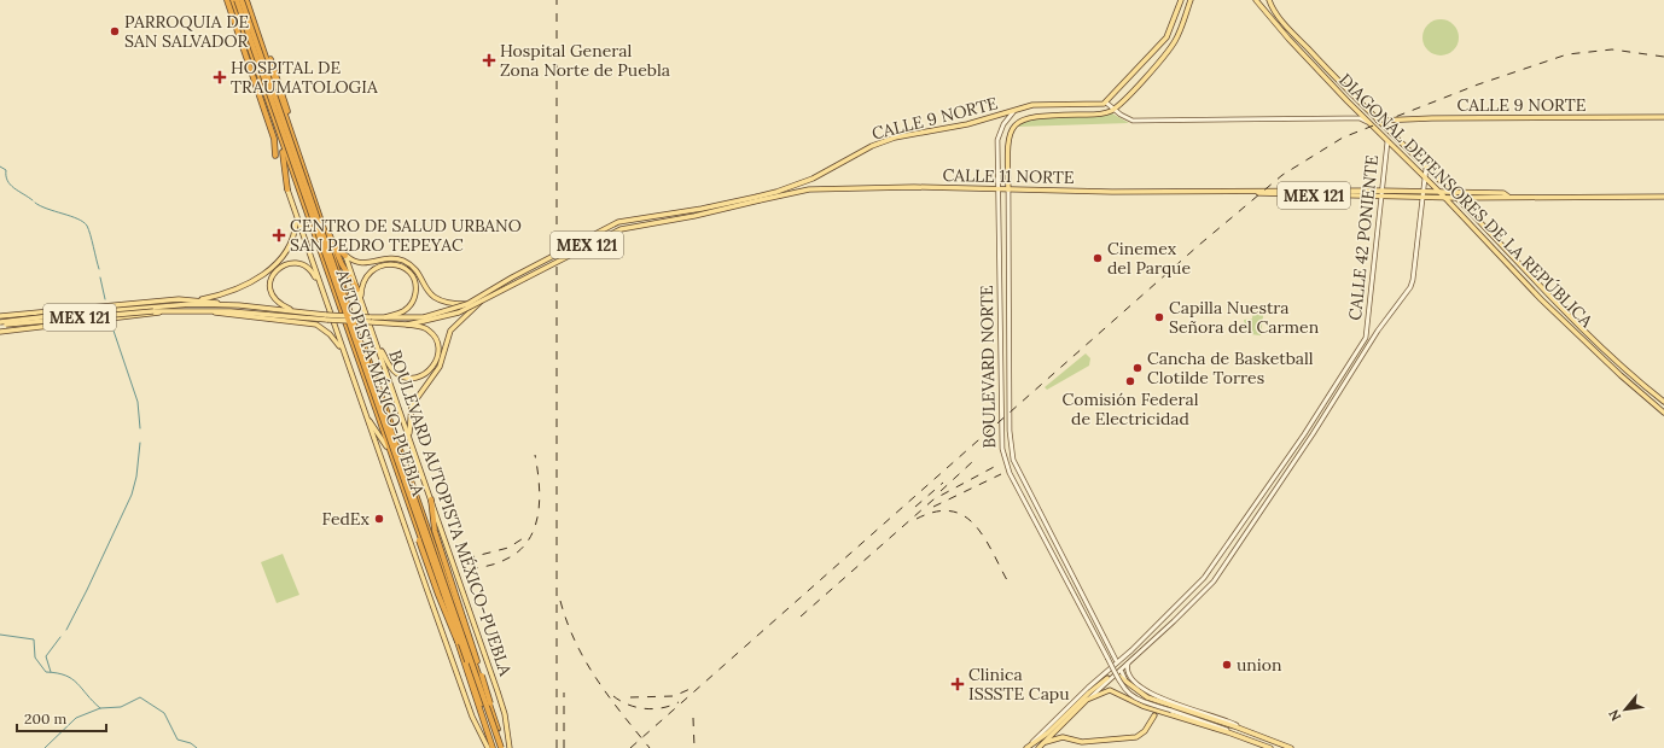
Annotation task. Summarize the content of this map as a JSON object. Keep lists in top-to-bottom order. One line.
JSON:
{"streets":{"highway":["AUTOPISTA MÉXICO-PUEBLA"],"main road":["CALLE 9 NORTE","CALLE 11 NORTE","MEX 121","DIAGONAL DEFENSORES DE LA REPÚBLICA","CALLE 42 PONIENTE","BOULEVARD NORTE","BOULEVARD AUTOPISTA MÉXICO-PUEBLA"]},"crossings":[["CALLE 9 NORTE","CALLE 11 NORTE"],["CALLE 9 NORTE","MEX 121"],["CALLE 9 NORTE","DIAGONAL DEFENSORES DE LA REPÚBLICA"],["CALLE 9 NORTE","BOULEVARD NORTE"],["CALLE 11 NORTE","MEX 121"],["CALLE 11 NORTE","DIAGONAL DEFENSORES DE LA REPÚBLICA"],["CALLE 11 NORTE","CALLE 42 PONIENTE"],["CALLE 11 NORTE","BOULEVARD NORTE"],["DIAGONAL DEFENSORES DE LA REPÚBLICA","CALLE 42 PONIENTE"]],"places":{"other":["PARROQUIA DE SAN SALVADOR","Cinemex del Parque","Capilla Nuestra Señora del Carmen","Cancha de Basketball Clotilde Torres","Comisión Federal de Electricidad","FedEx","union"],"health":["Hospital General Zona Norte de Puebla","HOSPITAL DE TRAUMATOLOGIA","CENTRO DE SALUD URBANO SAN PEDRO TEPEYAC","Clinica ISSSTE Capu"]},"scale_bar":"200 m","north":"bottom left"}
